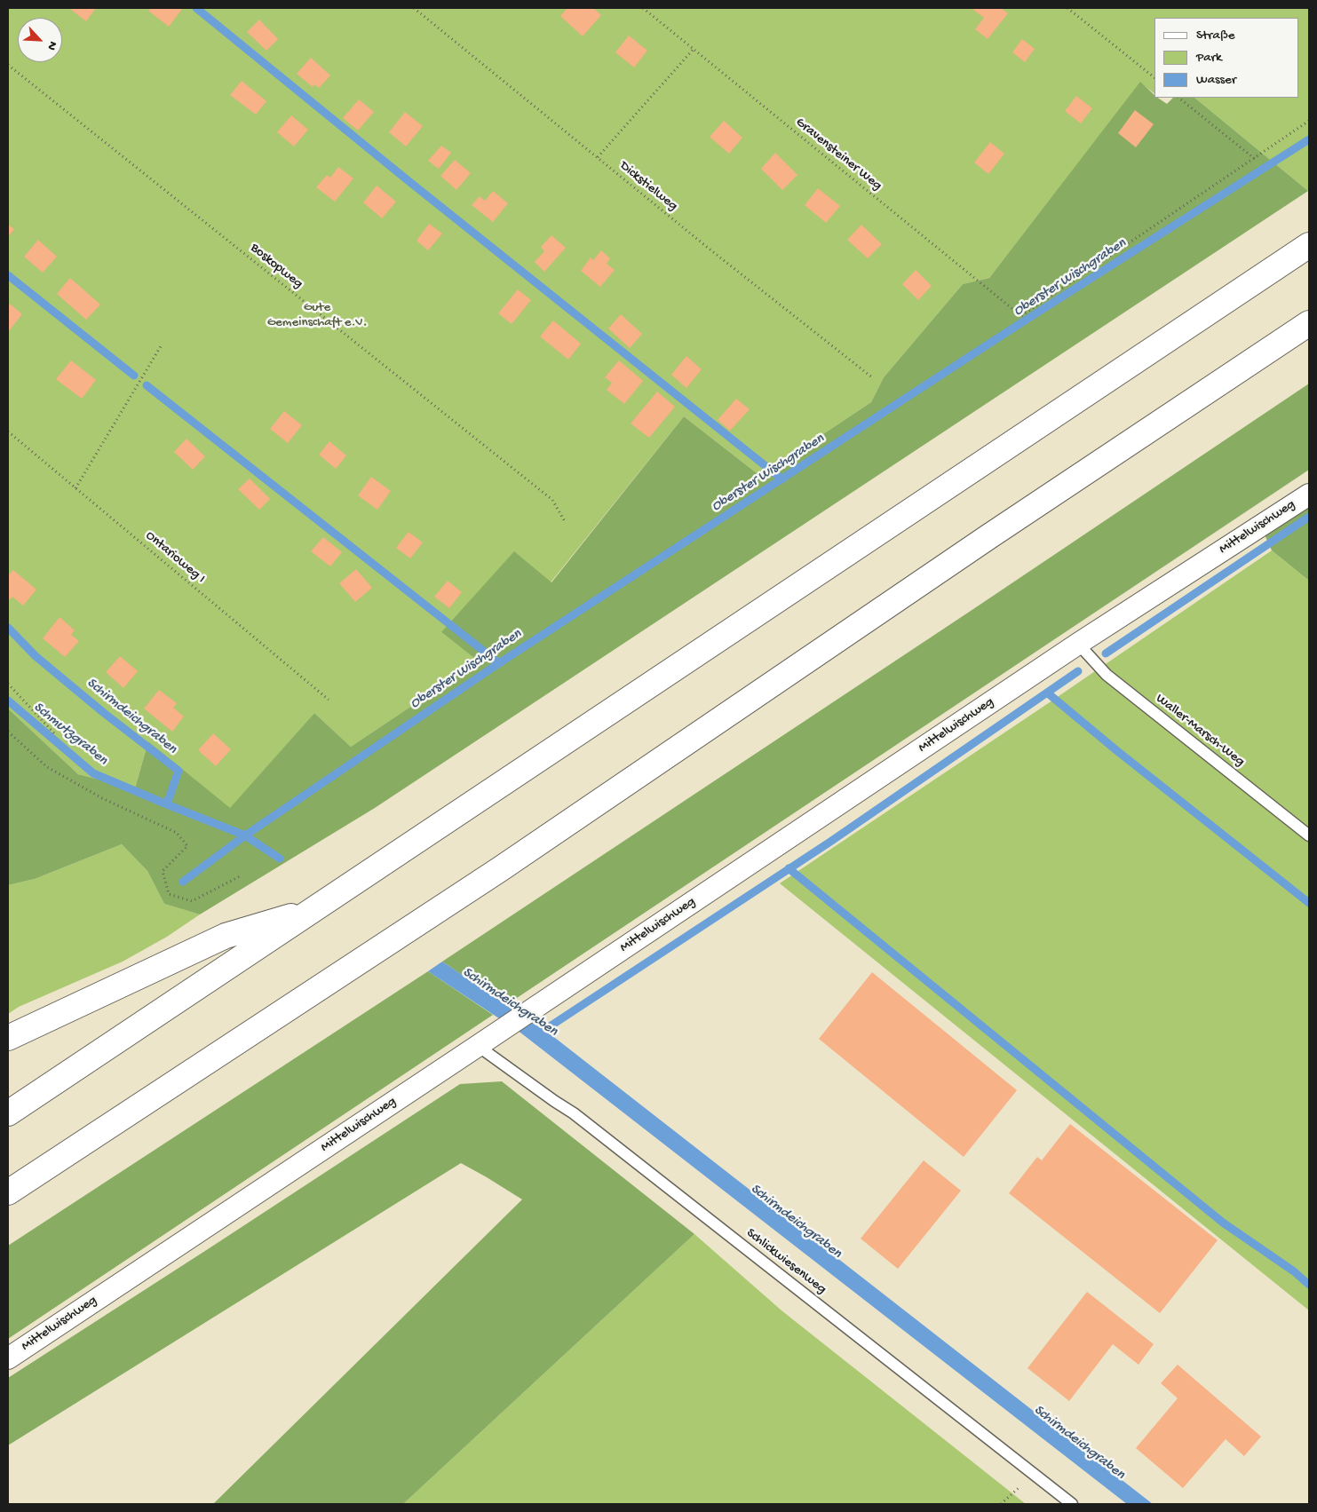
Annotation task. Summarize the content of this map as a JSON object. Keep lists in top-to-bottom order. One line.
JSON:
{"streets":{"street":["Mittelwischweg"],"lane":["Waller-Marsch-Weg","Schlickwiesenweg"],"path":["Gravensteiner Weg","Dickstielweg","Boskopweg","Ontarioweg I"]},"crossings":[["Mittelwischweg","Waller-Marsch-Weg"],["Mittelwischweg","Schlickwiesenweg"]],"water":["Oberster Wischgraben","Schirmdeichgraben","Schmutzgraben"],"parks":["Gute Gemeinschaft e.V."],"legend":["Straße","Park","Wasser"],"north":"bottom right"}
